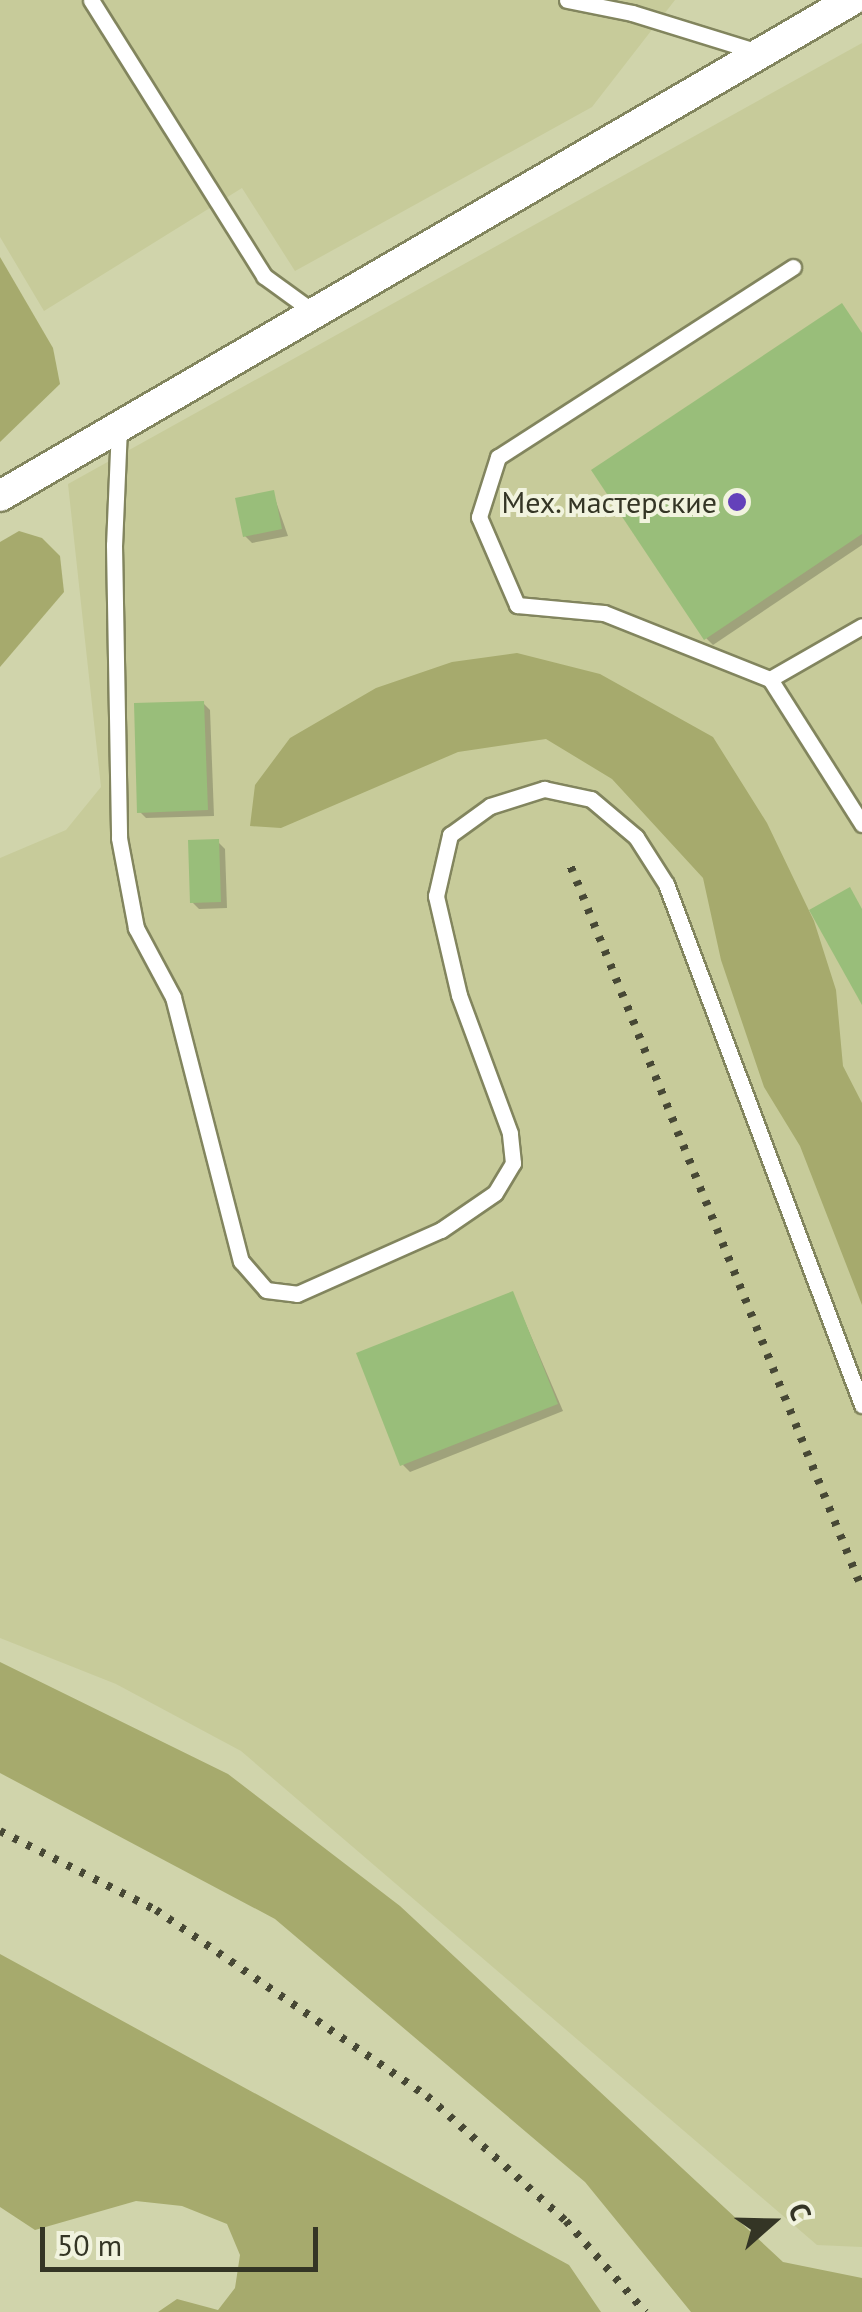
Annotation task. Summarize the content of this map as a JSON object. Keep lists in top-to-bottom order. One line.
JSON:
{"places":["Мех. мастерские"],"scale_bar":"50 m","north":"right"}
